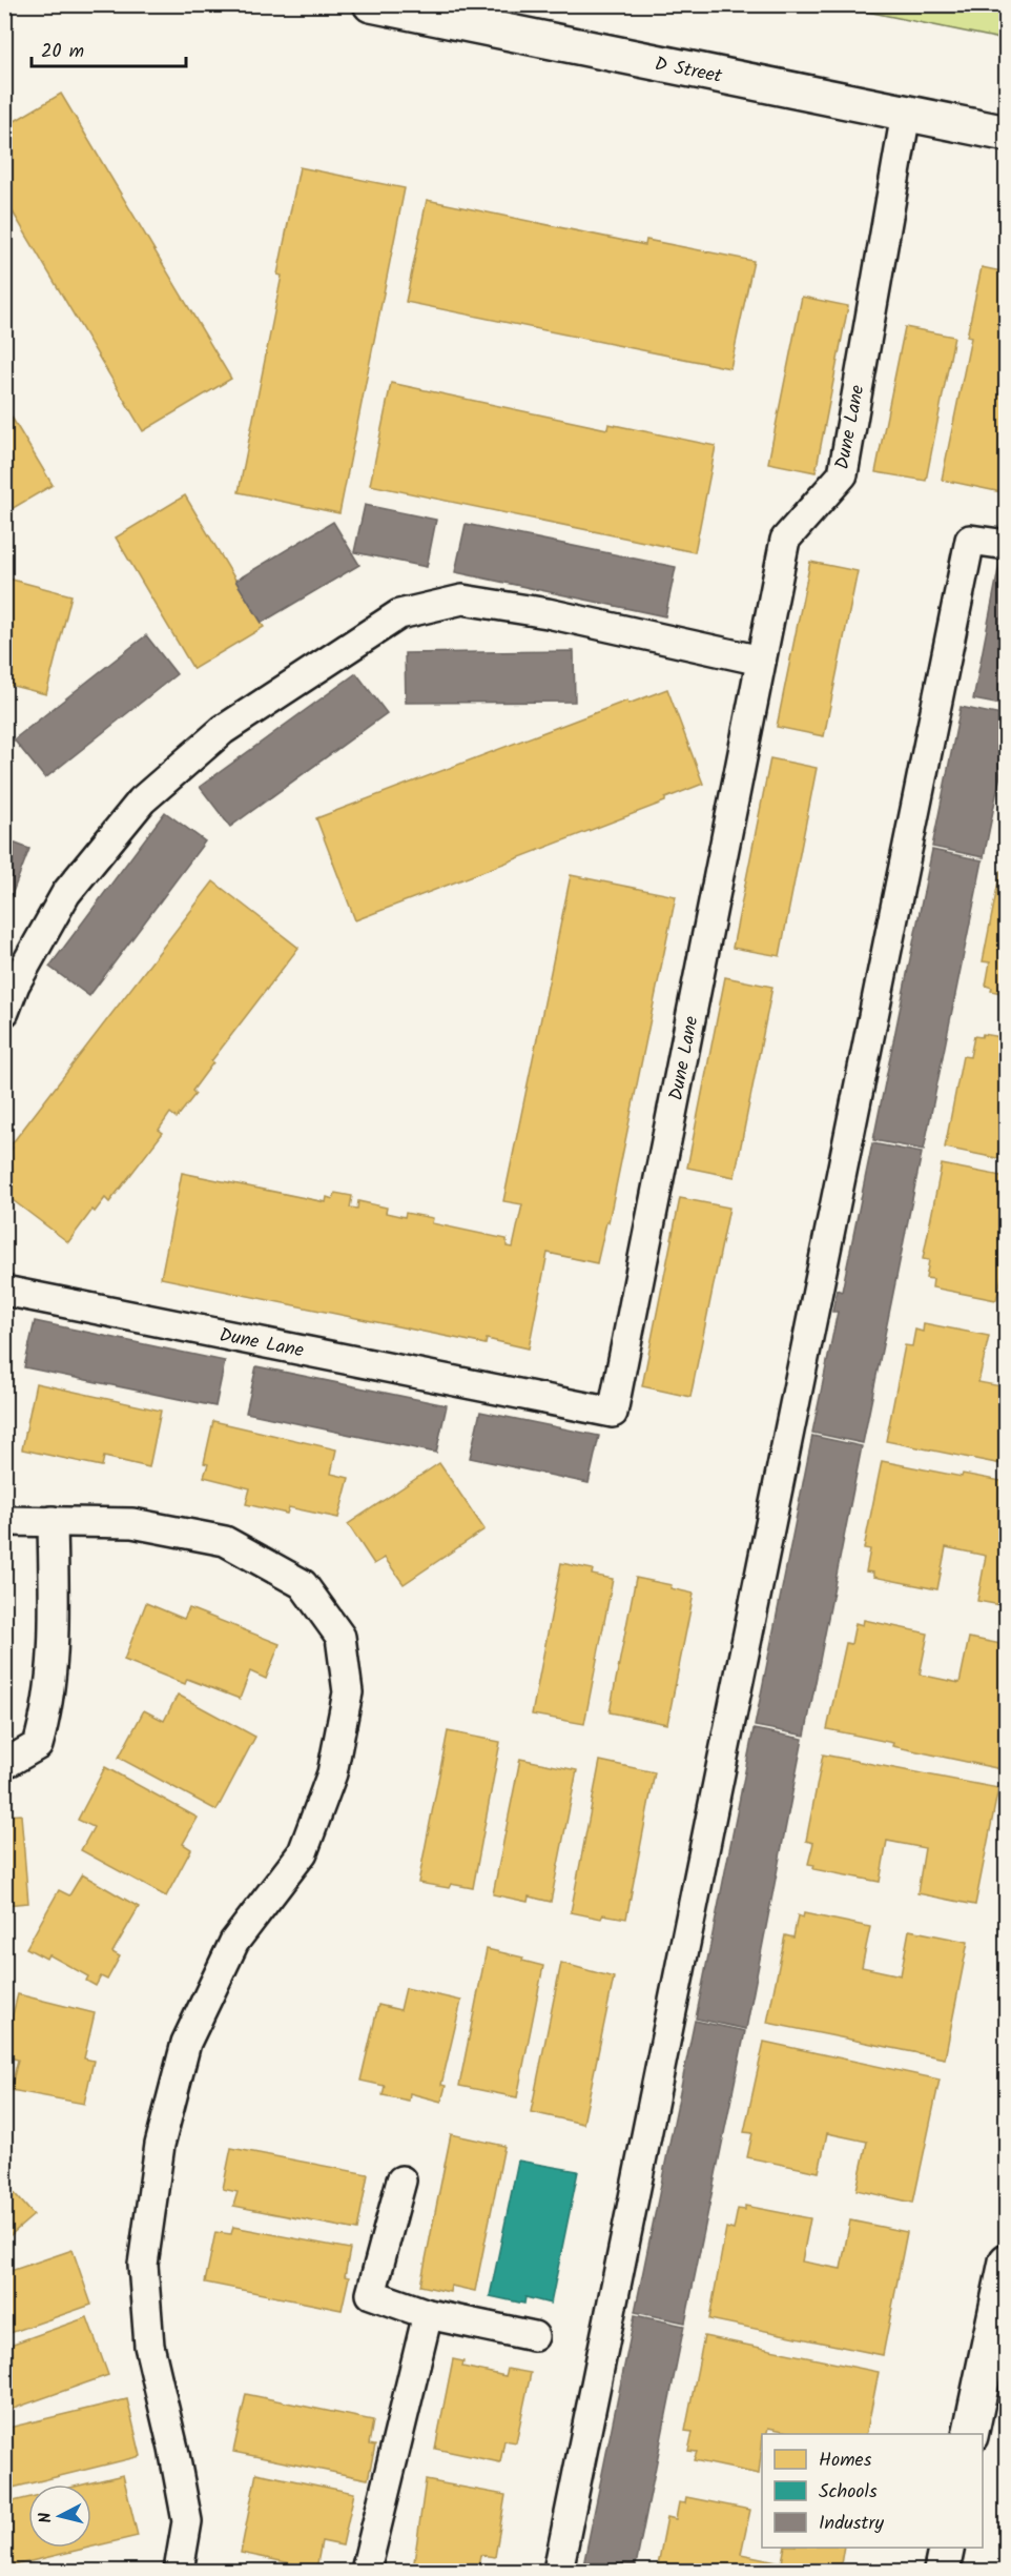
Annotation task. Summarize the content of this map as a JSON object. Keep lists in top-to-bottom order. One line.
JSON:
{"streets":{"street":["D Street"],"lane":["Dune Lane"]},"crossings":[["D Street","Dune Lane"]],"legend":["Homes","Schools","Industry"],"scale_bar":"20 m","north":"left"}
